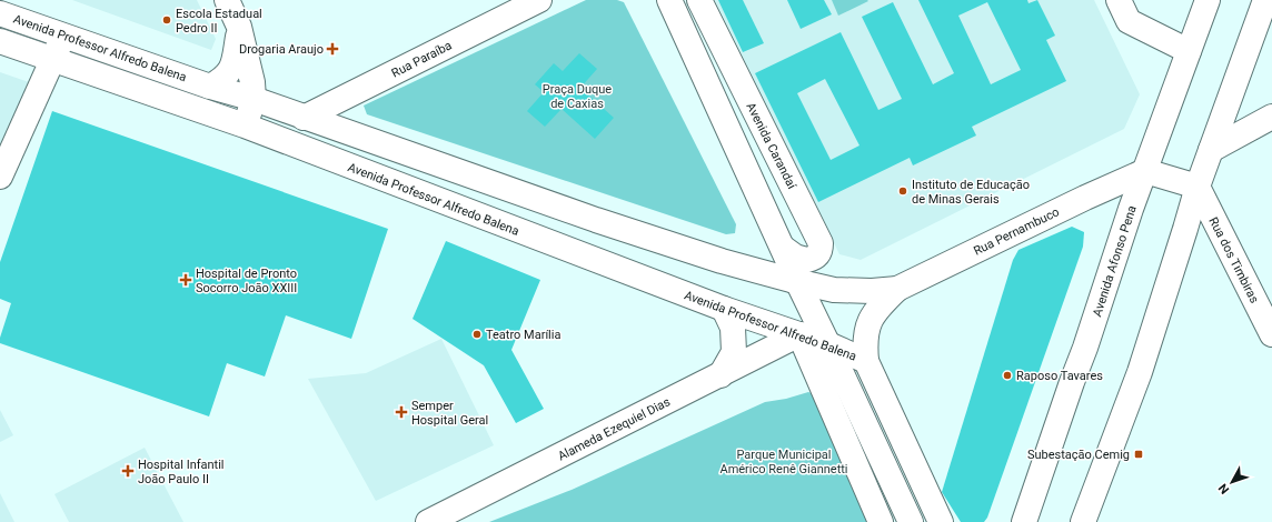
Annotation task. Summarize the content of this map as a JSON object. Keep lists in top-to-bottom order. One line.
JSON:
{"streets":{"street":["Avenida Professor Alfredo Balena","Rua Paraíba","Avenida Carandaí","Rua Pernambuco","Rua dos Timbiras","Avenida Afonso Pena","Alameda Ezequiel Dias"]},"crossings":[["Avenida Professor Alfredo Balena","Rua Paraíba"],["Avenida Professor Alfredo Balena","Rua Pernambuco"],["Avenida Professor Alfredo Balena","Alameda Ezequiel Dias"],["Rua Pernambuco","Avenida Afonso Pena"]],"parks":["Praça Duque de Caxias","Parque Municipal Américo Renê Giannetti"],"places":{"other":["Escola Estadual Pedro II","Instituto de Educação de Minas Gerais","Teatro Marília","Raposo Tavares"],"health":["Drogaria Araujo","Hospital de Pronto Socorro João XXIII","Semper Hospital Geral","Hospital Infantil João Paulo II"],"transit":["Subestação Cemig"]},"north":"bottom left"}
